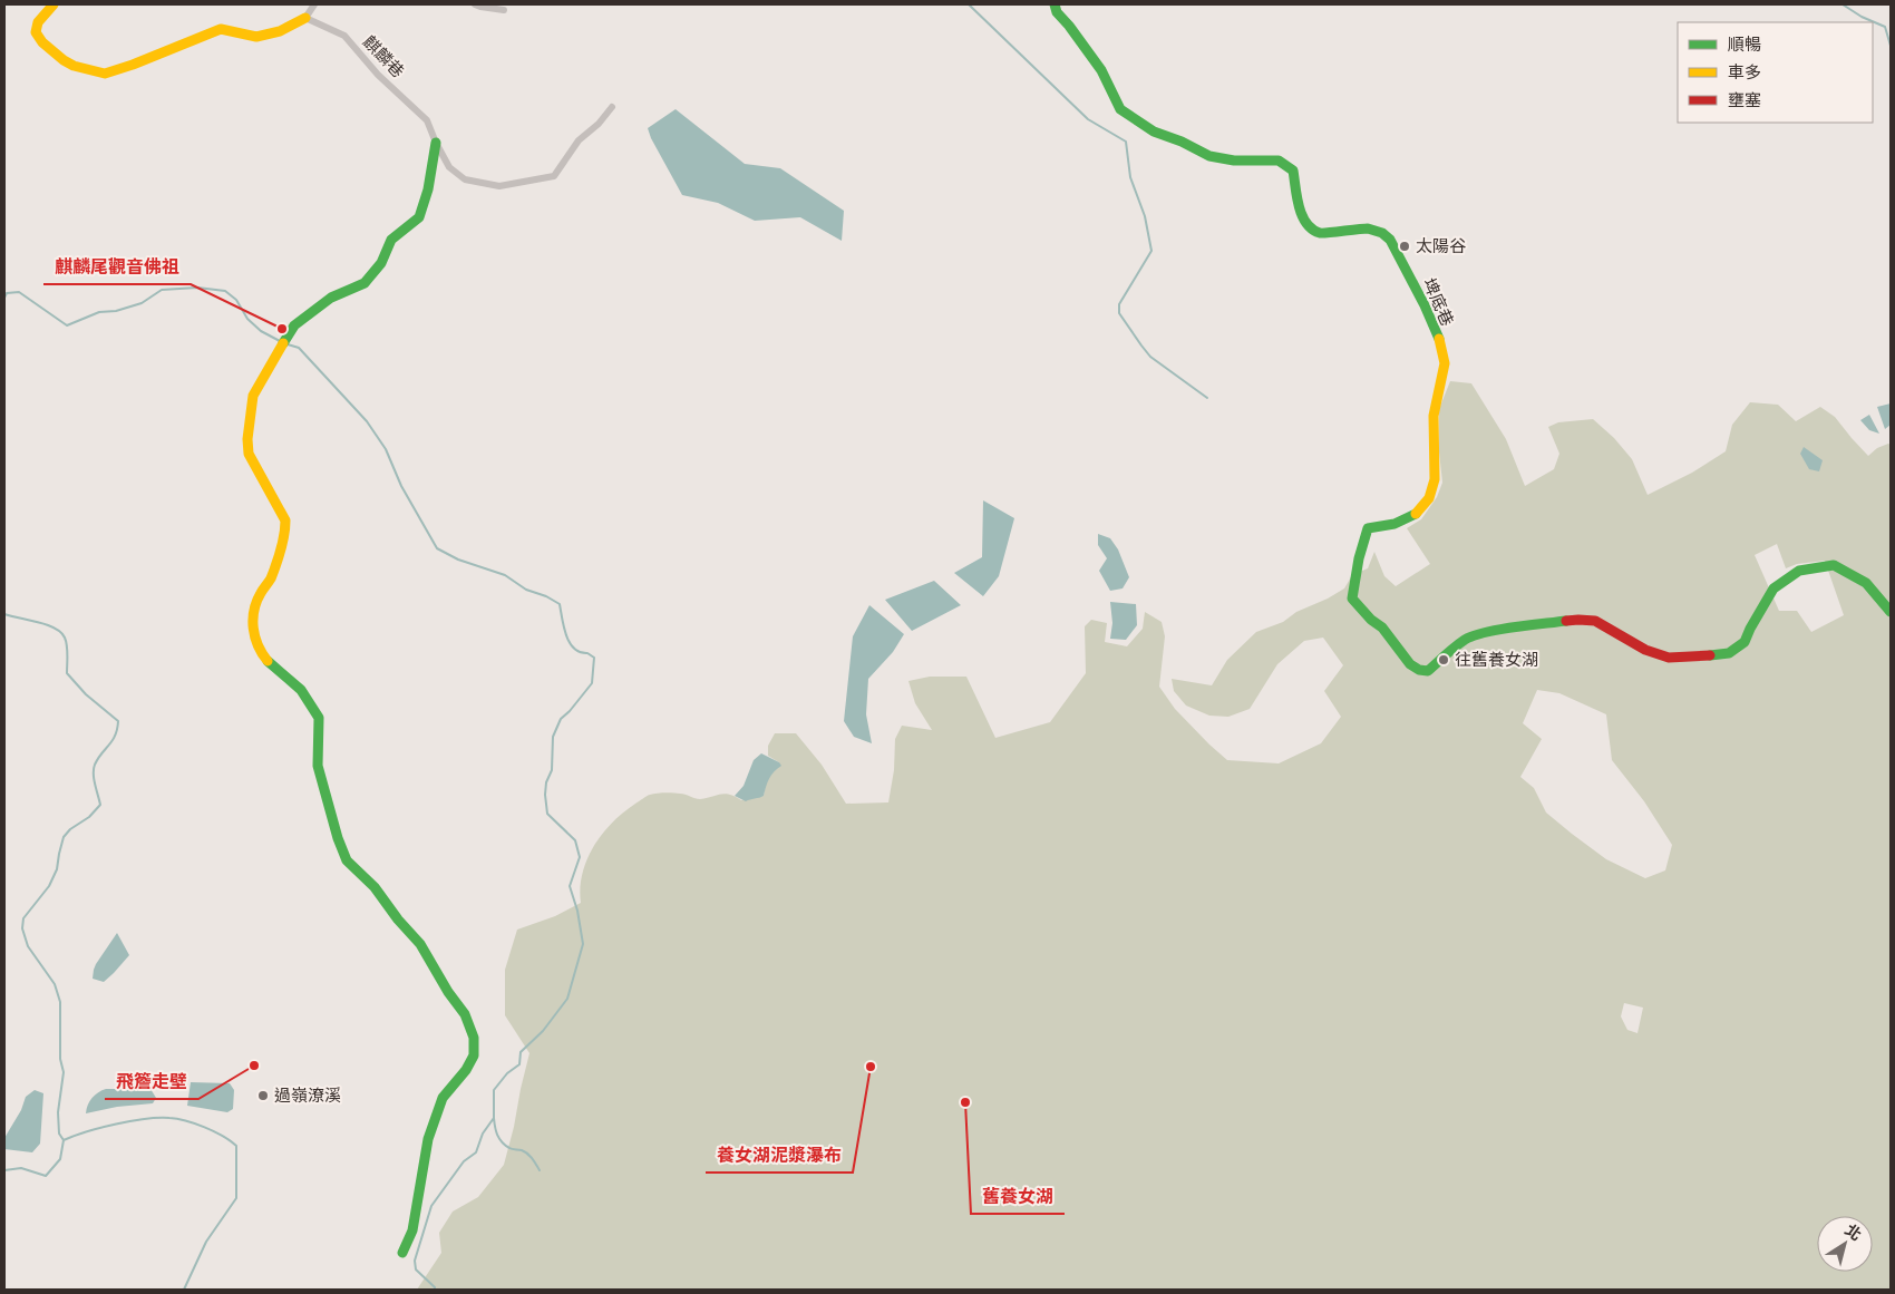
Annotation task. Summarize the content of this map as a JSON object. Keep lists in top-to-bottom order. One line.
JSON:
{"streets":{"street":["麒麟巷","埤底巷"]},"places":["太陽谷","麒麟尾觀音佛祖","往舊養女湖","飛簷走壁","養女湖泥漿瀑布","過嶺潦溪","舊養女湖"],"legend":["順暢","車多","壅塞"],"north":"top right"}
